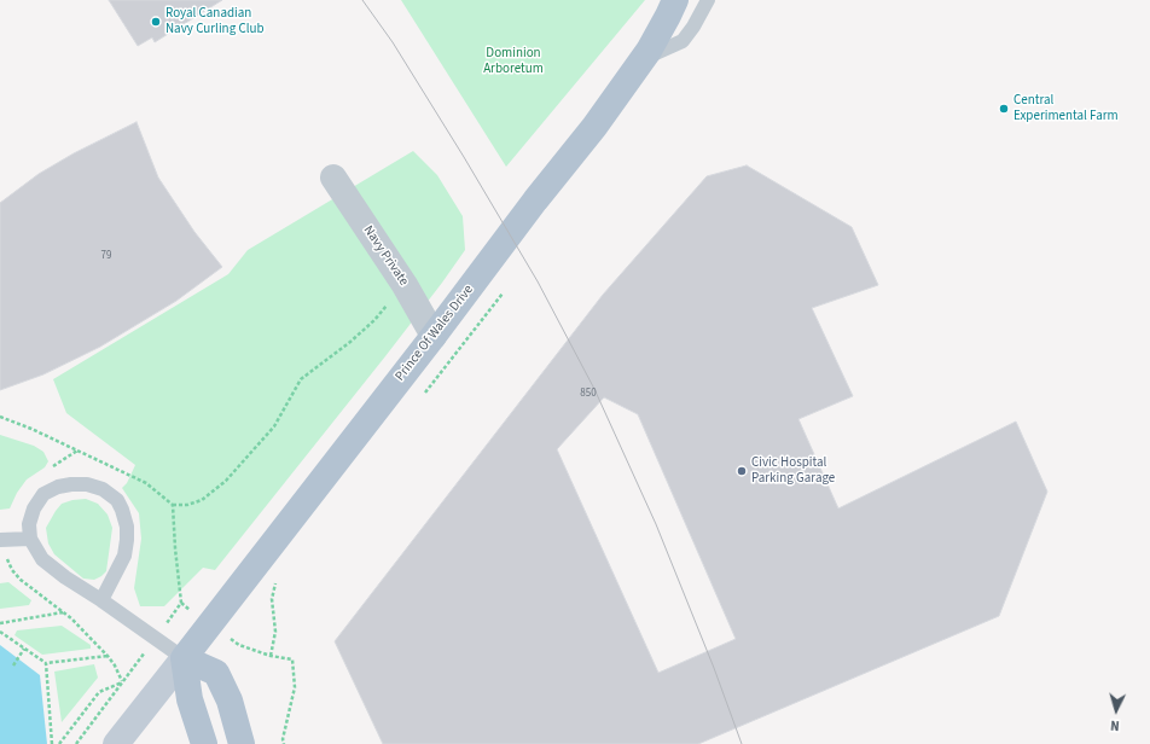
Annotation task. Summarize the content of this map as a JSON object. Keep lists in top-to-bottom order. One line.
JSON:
{"streets":{"main road":["Prince Of Wales Drive"],"street":["Navy Private"]},"crossings":[["Navy Private","Prince Of Wales Drive"]],"parks":["Dominion Arboretum"],"places":["Royal Canadian Navy Curling Club","Central Experimental Farm","Civic Hospital Parking Garage"],"house_numbers":["79","850"],"north":"bottom"}
